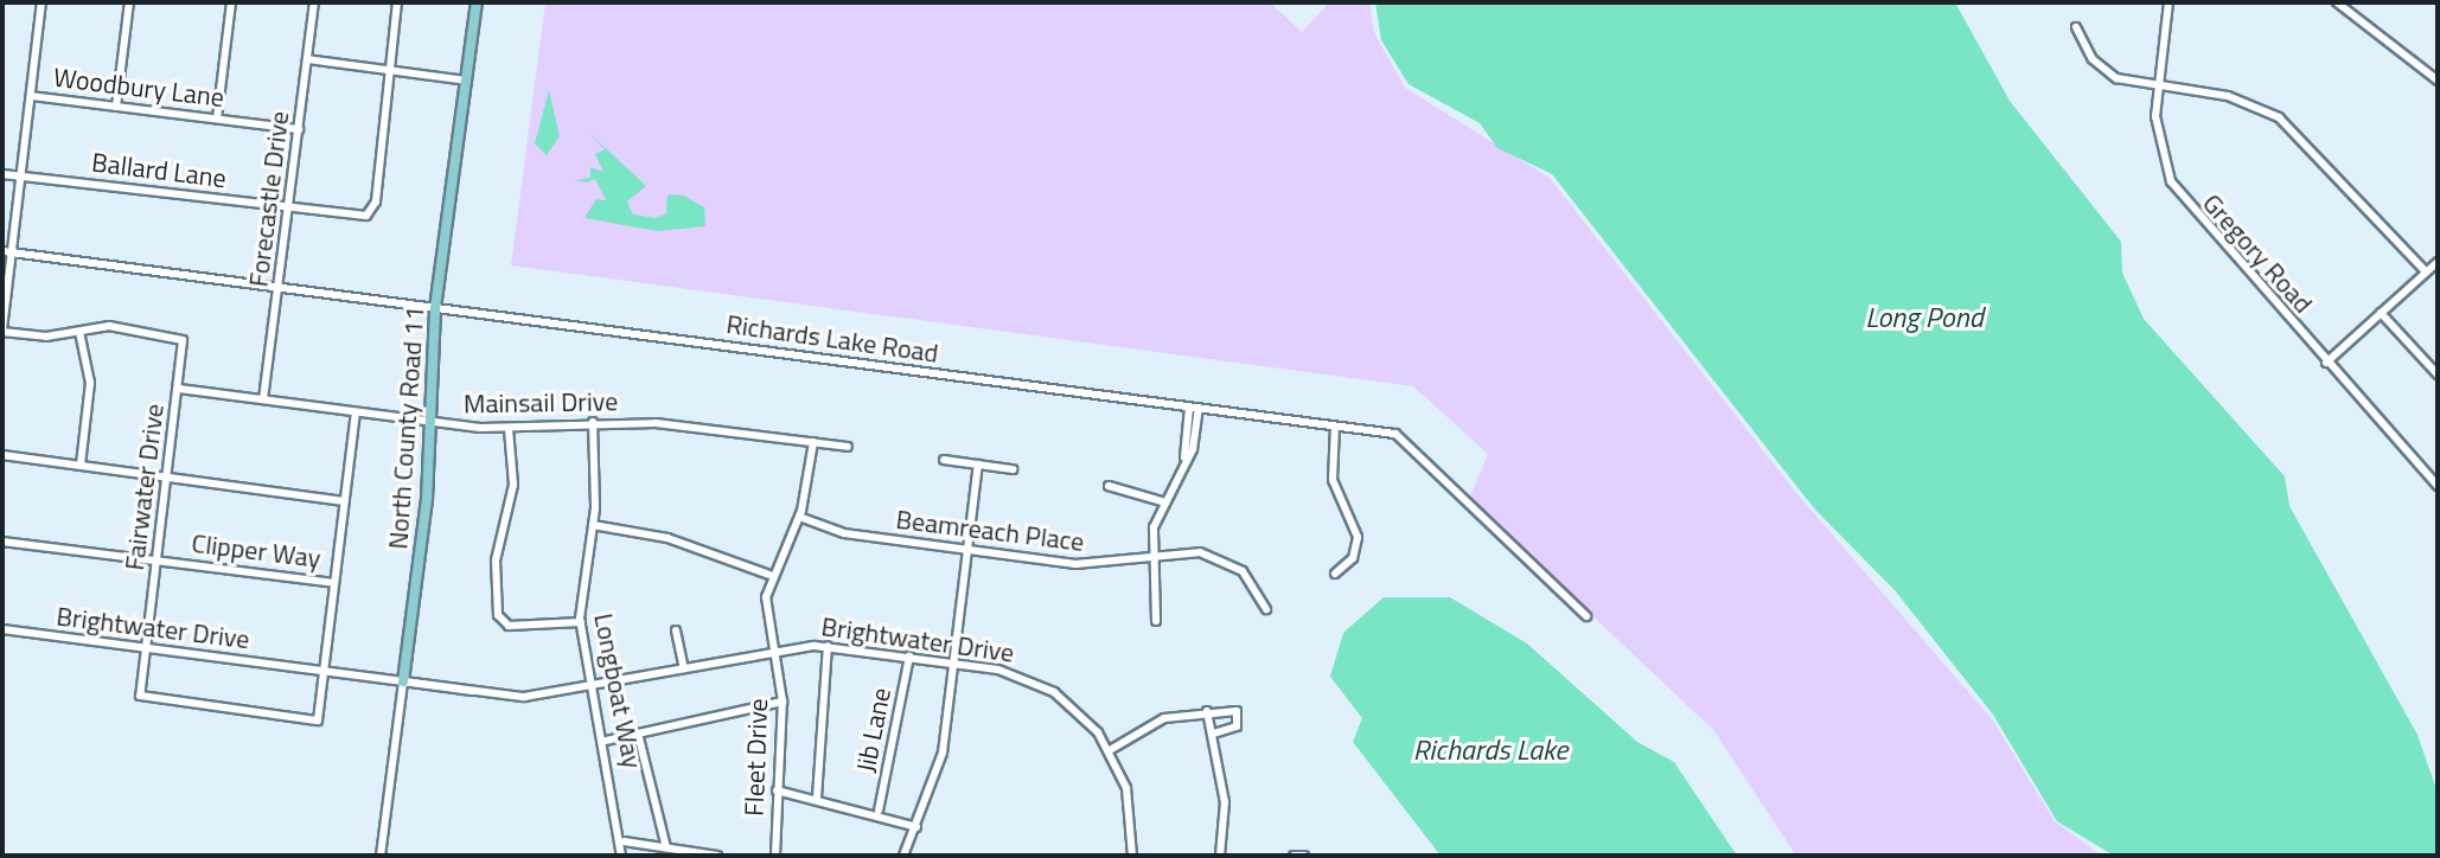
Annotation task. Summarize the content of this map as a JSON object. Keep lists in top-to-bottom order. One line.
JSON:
{"streets":{"main road":["North County Road 11"],"street":["Woodbury Lane","Ballard Lane","Forecastle Drive","Gregory Road","Richards Lake Road","Mainsail Drive","Fairwater Drive","Beamreach Place","Clipper Way","Brightwater Drive","Longboat Way","Jib Lane","Fleet Drive"]},"crossings":[["Woodbury Lane","Forecastle Drive"],["Ballard Lane","Forecastle Drive"],["Forecastle Drive","Richards Lake Road"],["Forecastle Drive","Mainsail Drive"],["Richards Lake Road","North County Road 11"],["Mainsail Drive","North County Road 11"],["Mainsail Drive","Fairwater Drive"],["Mainsail Drive","Longboat Way"],["Mainsail Drive","Fleet Drive"],["North County Road 11","Brightwater Drive"],["Fairwater Drive","Clipper Way"],["Fairwater Drive","Brightwater Drive"],["Beamreach Place","Fleet Drive"],["Brightwater Drive","Longboat Way"],["Brightwater Drive","Jib Lane"],["Brightwater Drive","Fleet Drive"]],"water":["Long Pond","Richards Lake"]}
